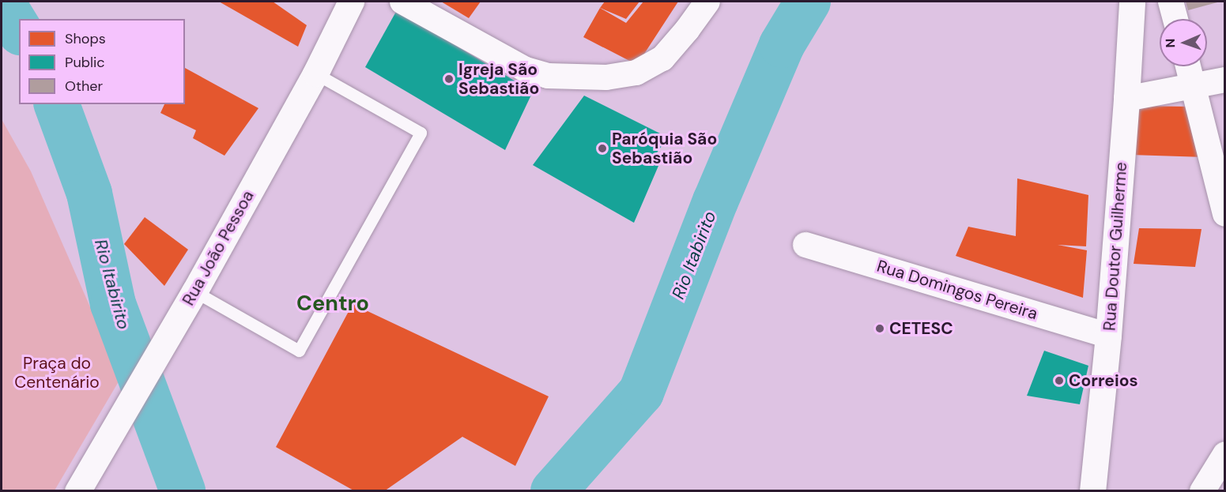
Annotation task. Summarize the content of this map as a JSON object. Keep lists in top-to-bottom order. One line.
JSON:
{"streets":{"main road":["Rua Doutor Guilherme","Rua João Pessoa"],"street":["Rua Domingos Pereira"]},"crossings":[["Rua Doutor Guilherme","Rua Domingos Pereira"]],"districts":["Centro"],"water":["Rio Itabirito"],"parks":["Praça do Centenário"],"places":["Igreja São Sebastião","Paróquia São Sebastião","CETESC","Correios"],"legend":["Shops","Public","Other"],"north":"left"}
